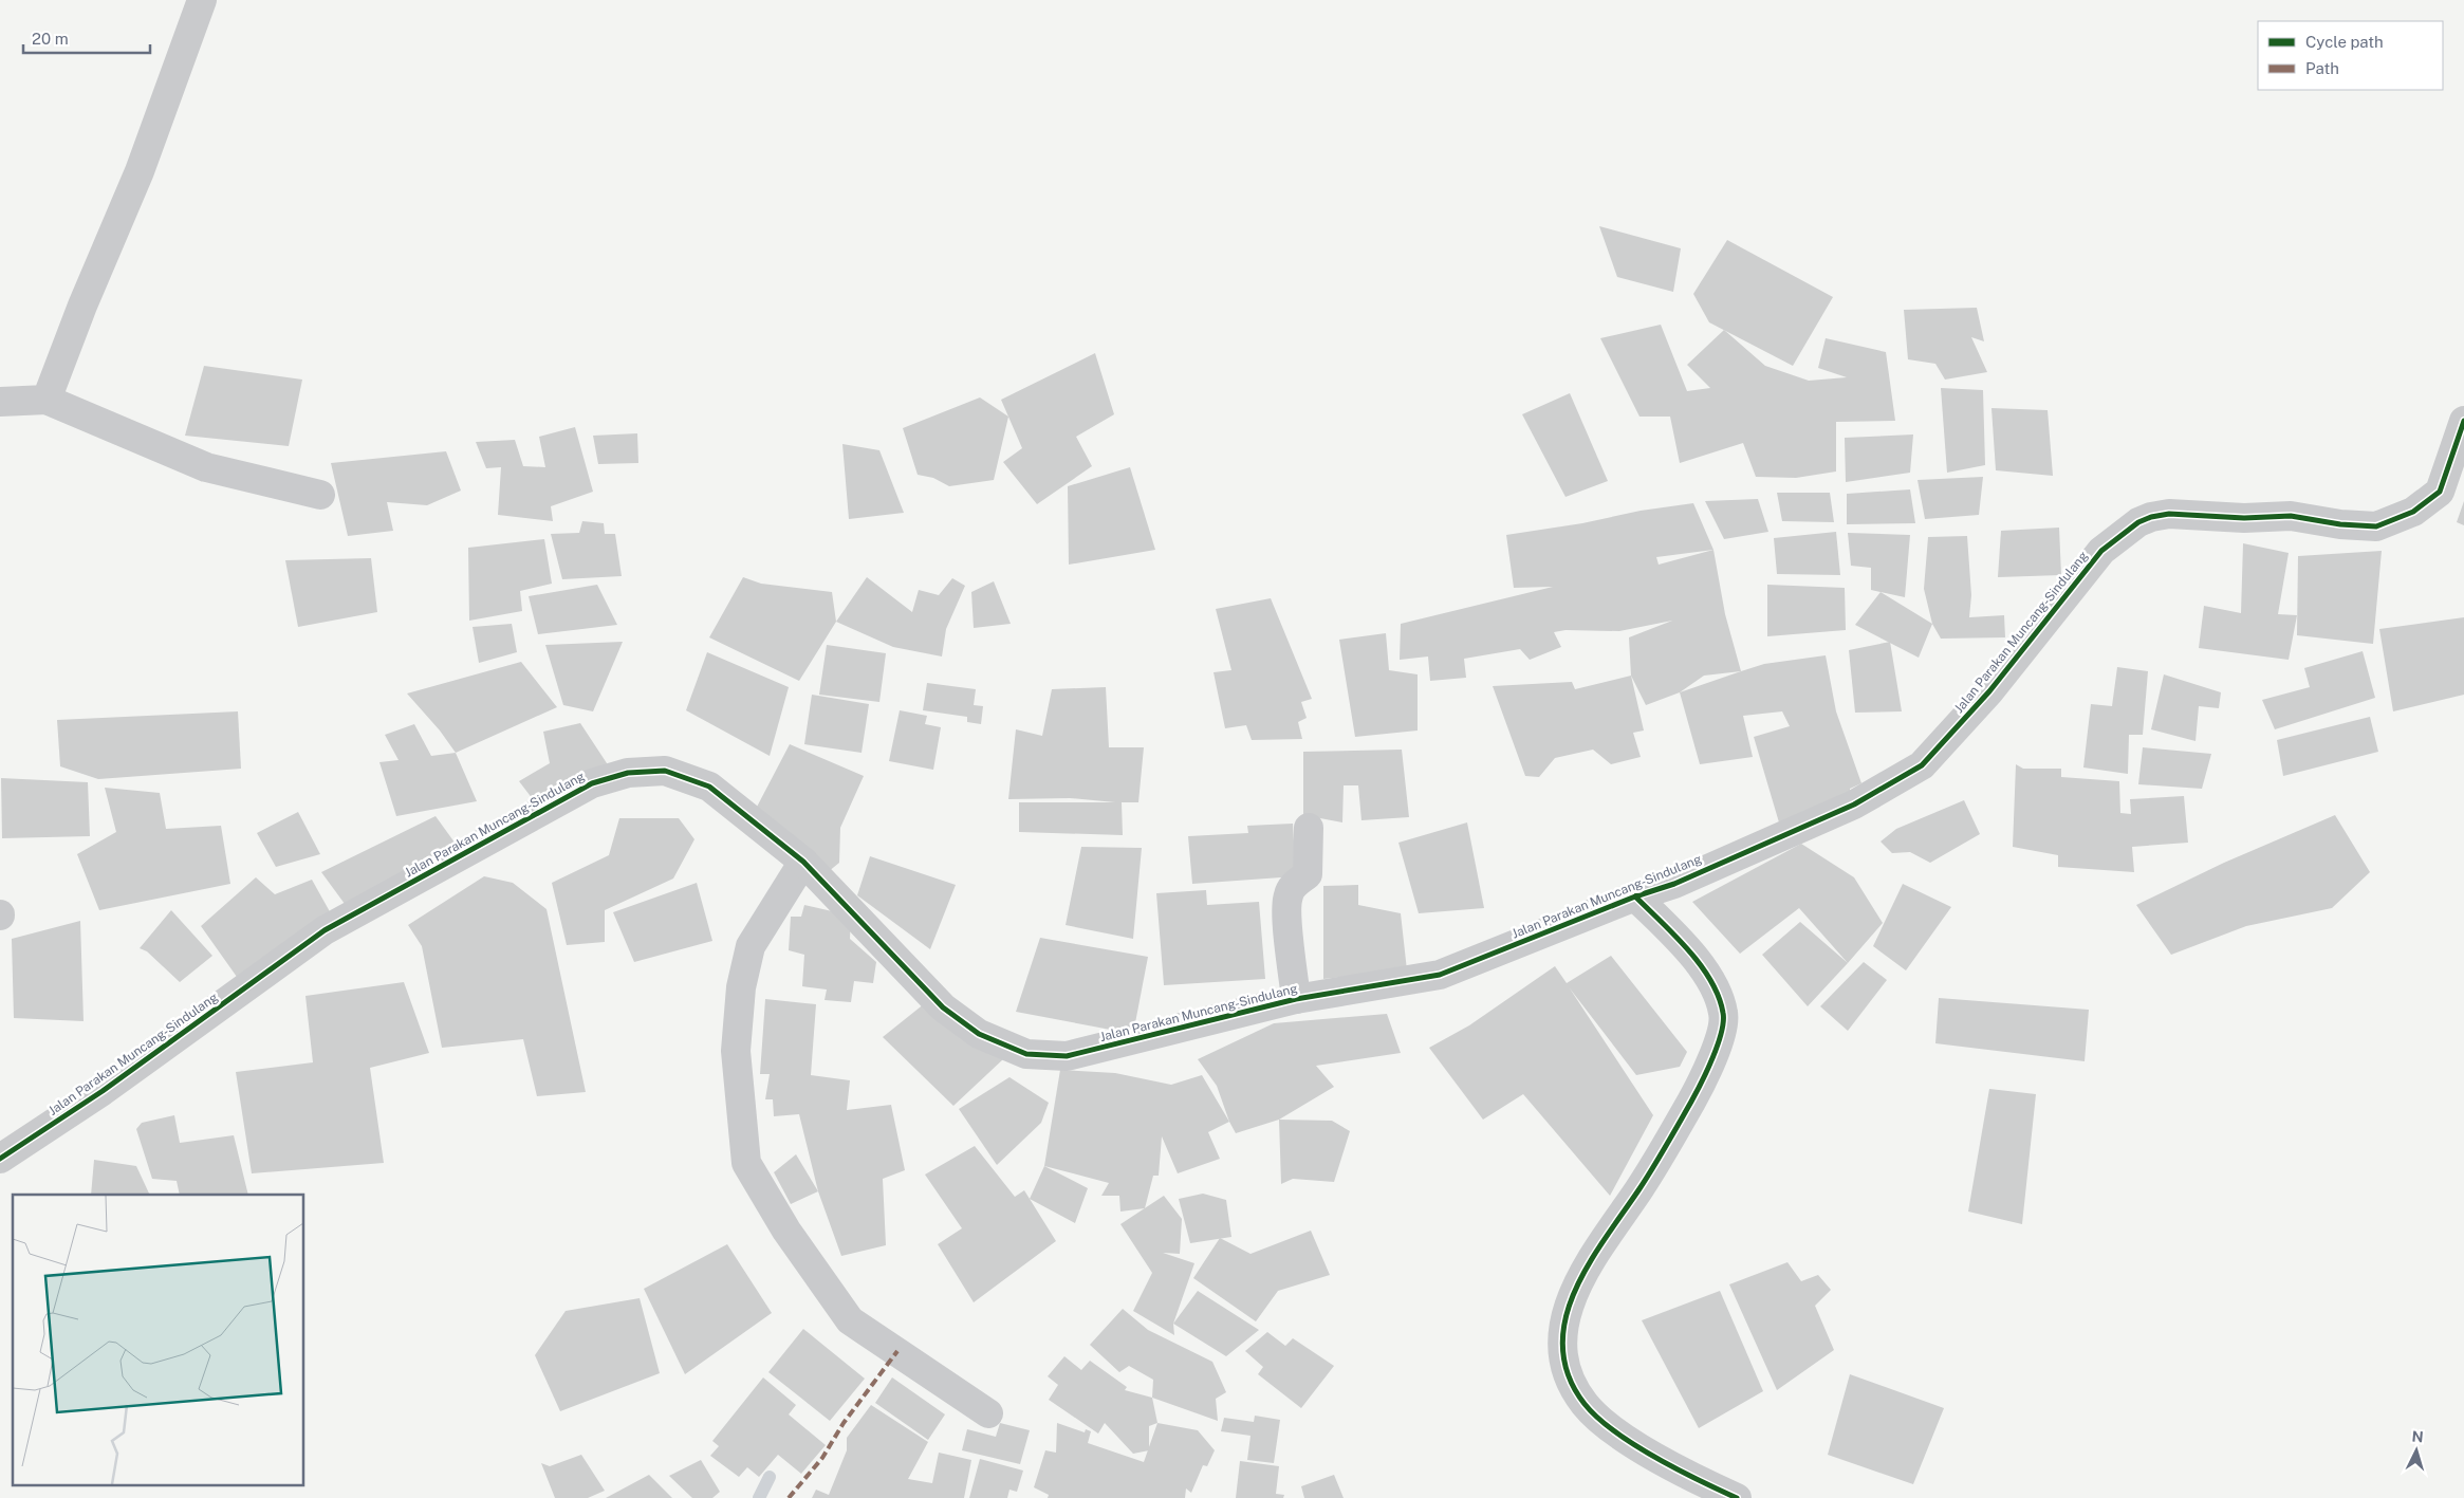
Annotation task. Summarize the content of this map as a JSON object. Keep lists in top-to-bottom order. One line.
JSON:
{"streets":{"street":["Jalan Parakan Muncang-Sindulang"]},"legend":["Cycle path","Path"],"scale_bar":"20 m","north":"top"}
